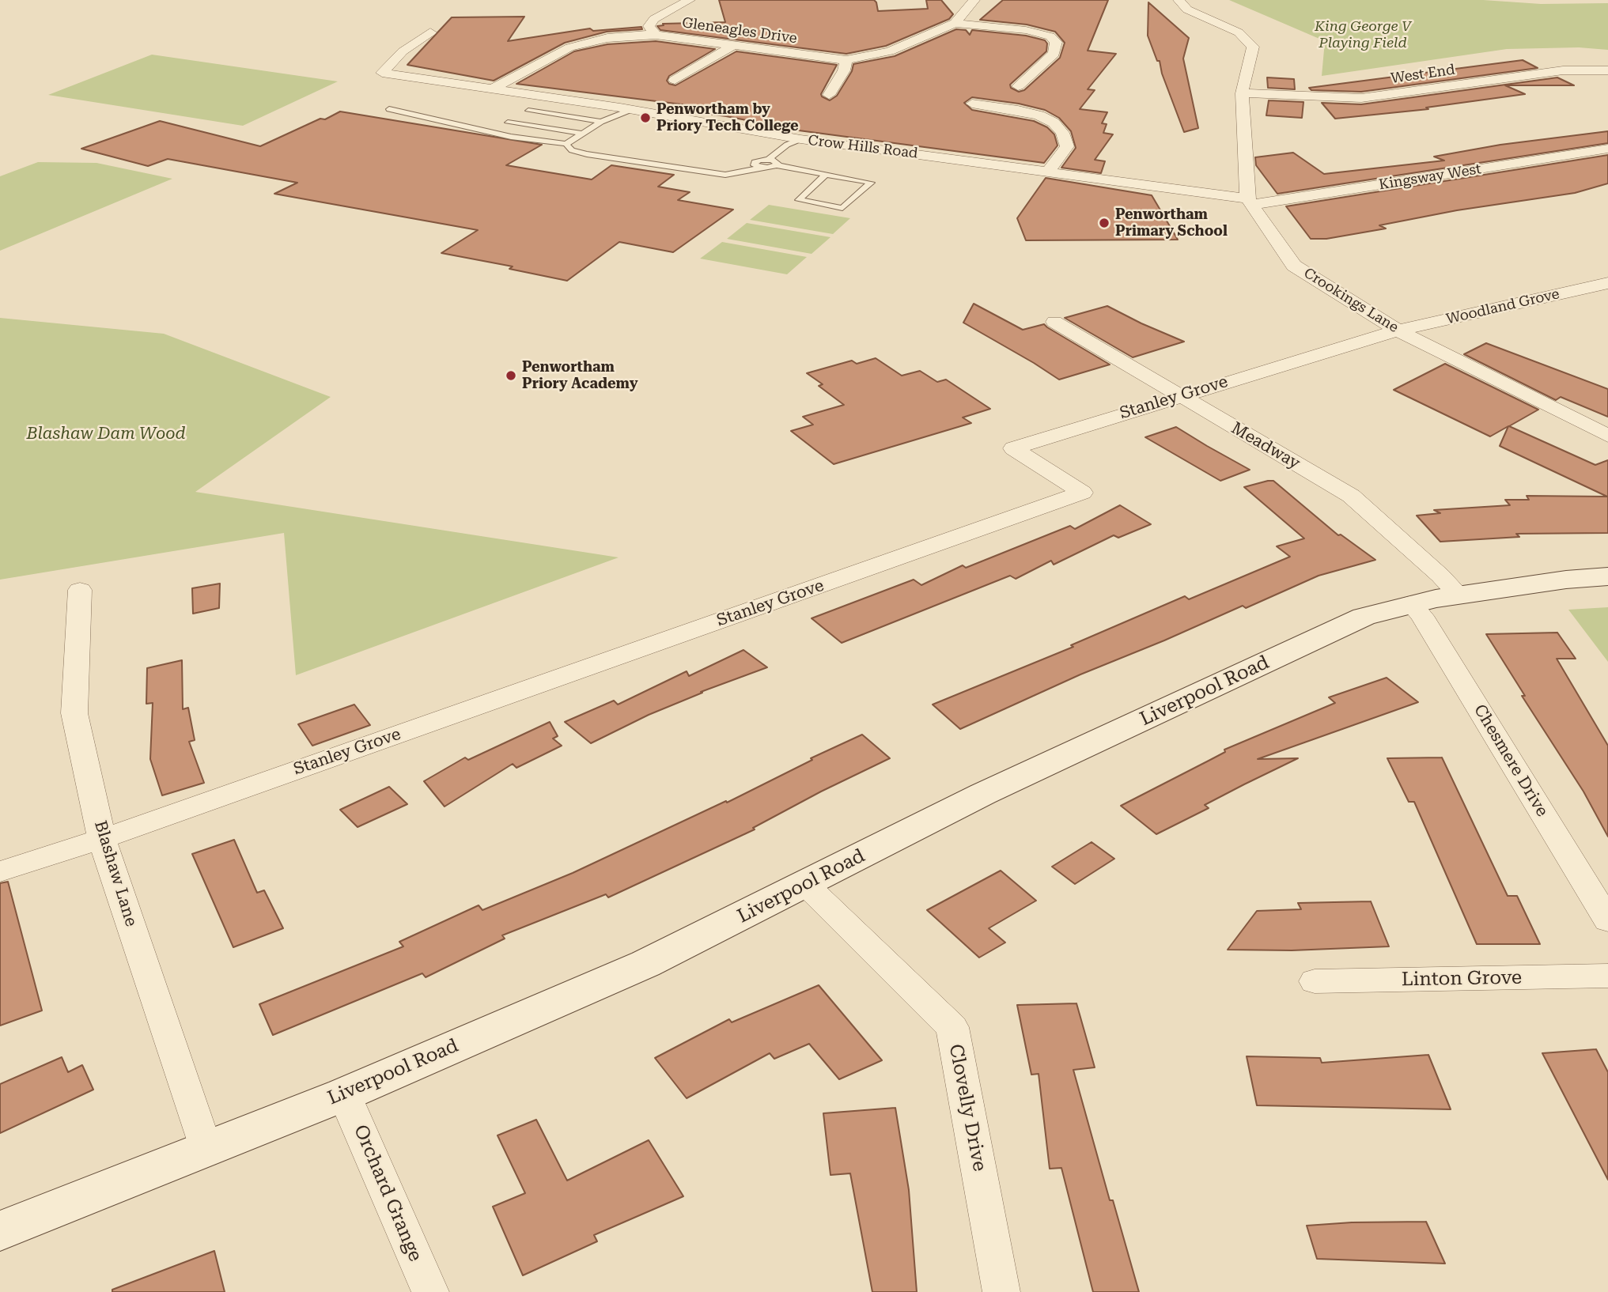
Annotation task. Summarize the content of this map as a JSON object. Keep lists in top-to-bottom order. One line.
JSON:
{"streets":{"street":["Gleneagles Drive","West End","Crow Hills Road","Kingsway West","Crookings Lane","Woodland Grove","Stanley Grove","Meadway","Liverpool Road","Chesmere Drive","Blashaw Lane","Linton Grove","Clovelly Drive","Orchard Grange"]},"crossings":[["Gleneagles Drive","Crow Hills Road"],["Crow Hills Road","Kingsway West"],["Crow Hills Road","Crookings Lane"],["Kingsway West","Crookings Lane"],["Crookings Lane","Woodland Grove"],["Crookings Lane","Stanley Grove"],["Woodland Grove","Stanley Grove"],["Stanley Grove","Meadway"],["Stanley Grove","Blashaw Lane"],["Meadway","Liverpool Road"],["Liverpool Road","Chesmere Drive"],["Liverpool Road","Blashaw Lane"],["Liverpool Road","Clovelly Drive"],["Liverpool Road","Orchard Grange"]],"parks":["King George V Playing Field","Blashaw Dam Wood"],"places":["Penwortham by Priory Tech College","Penwortham Primary School","Penwortham Priory Academy"]}
